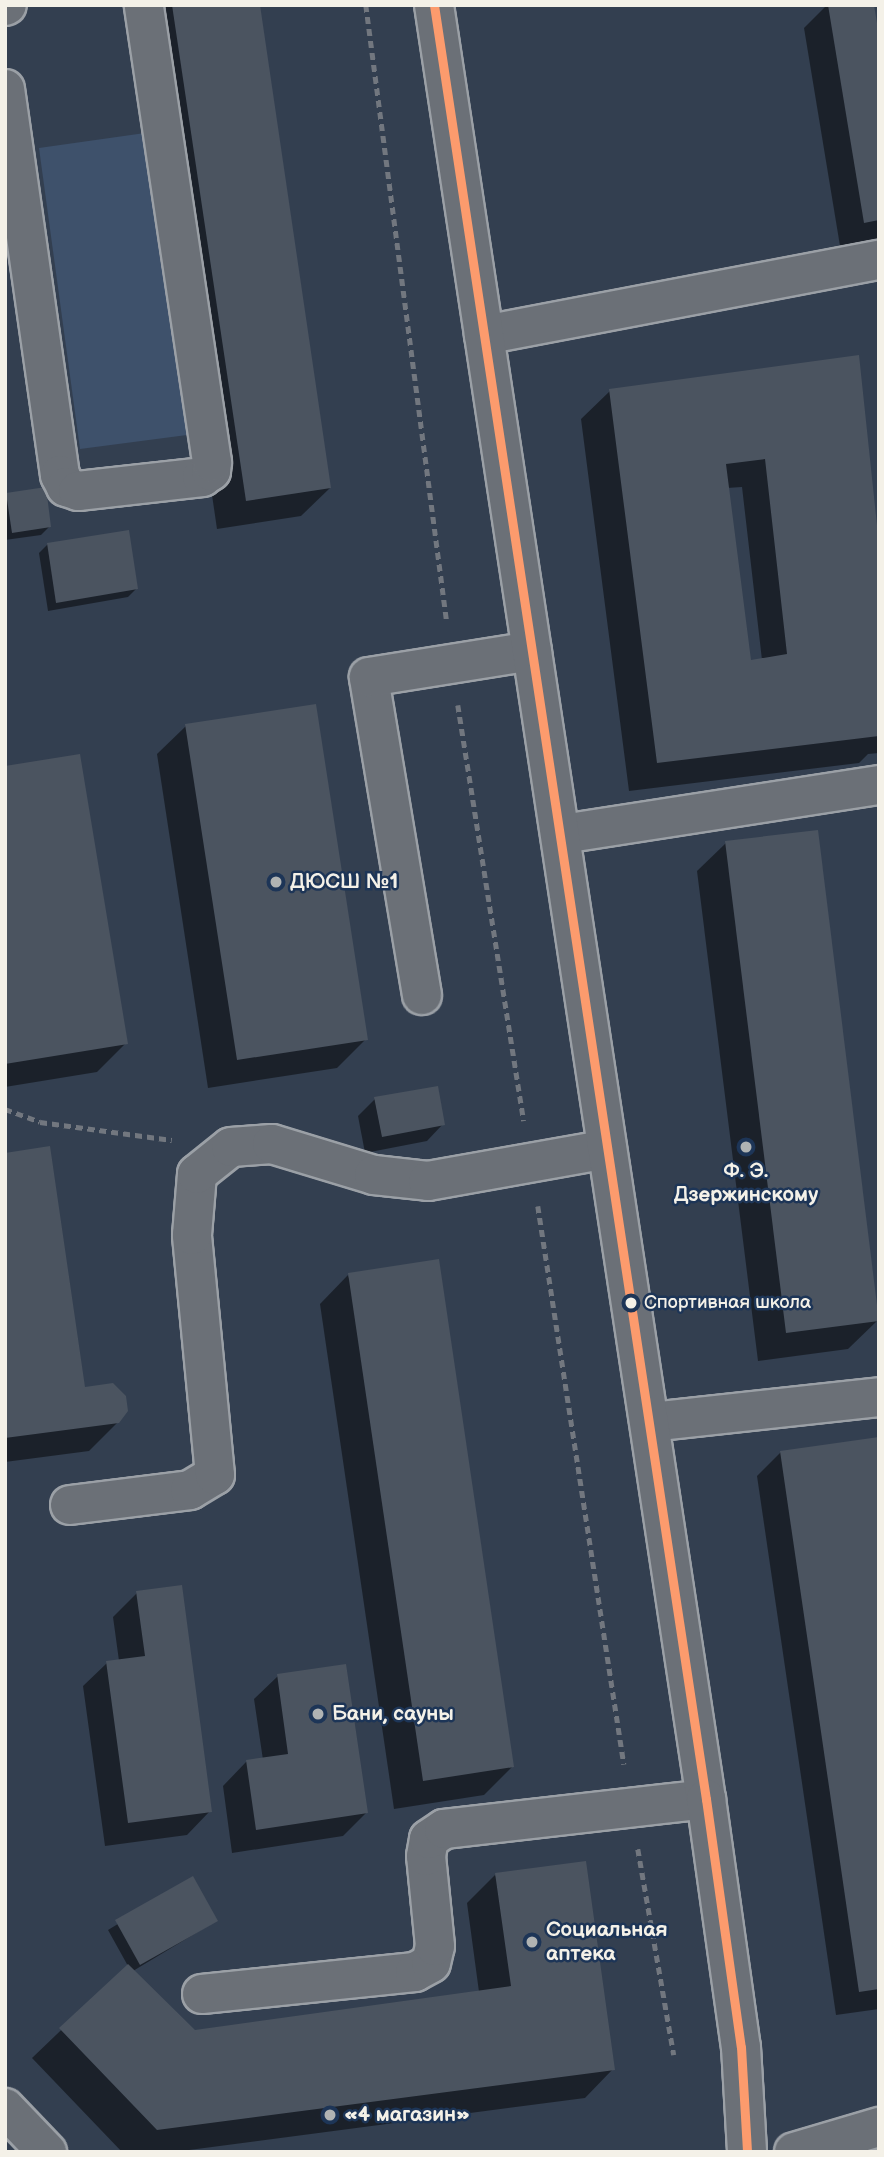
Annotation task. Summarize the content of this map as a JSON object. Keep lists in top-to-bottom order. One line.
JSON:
{"places":["ДЮСШ №1","Ф. Э. Дзержинскому","Спортивная школа","Бани, сауны","Социальная аптека","«4 магазин»"]}
